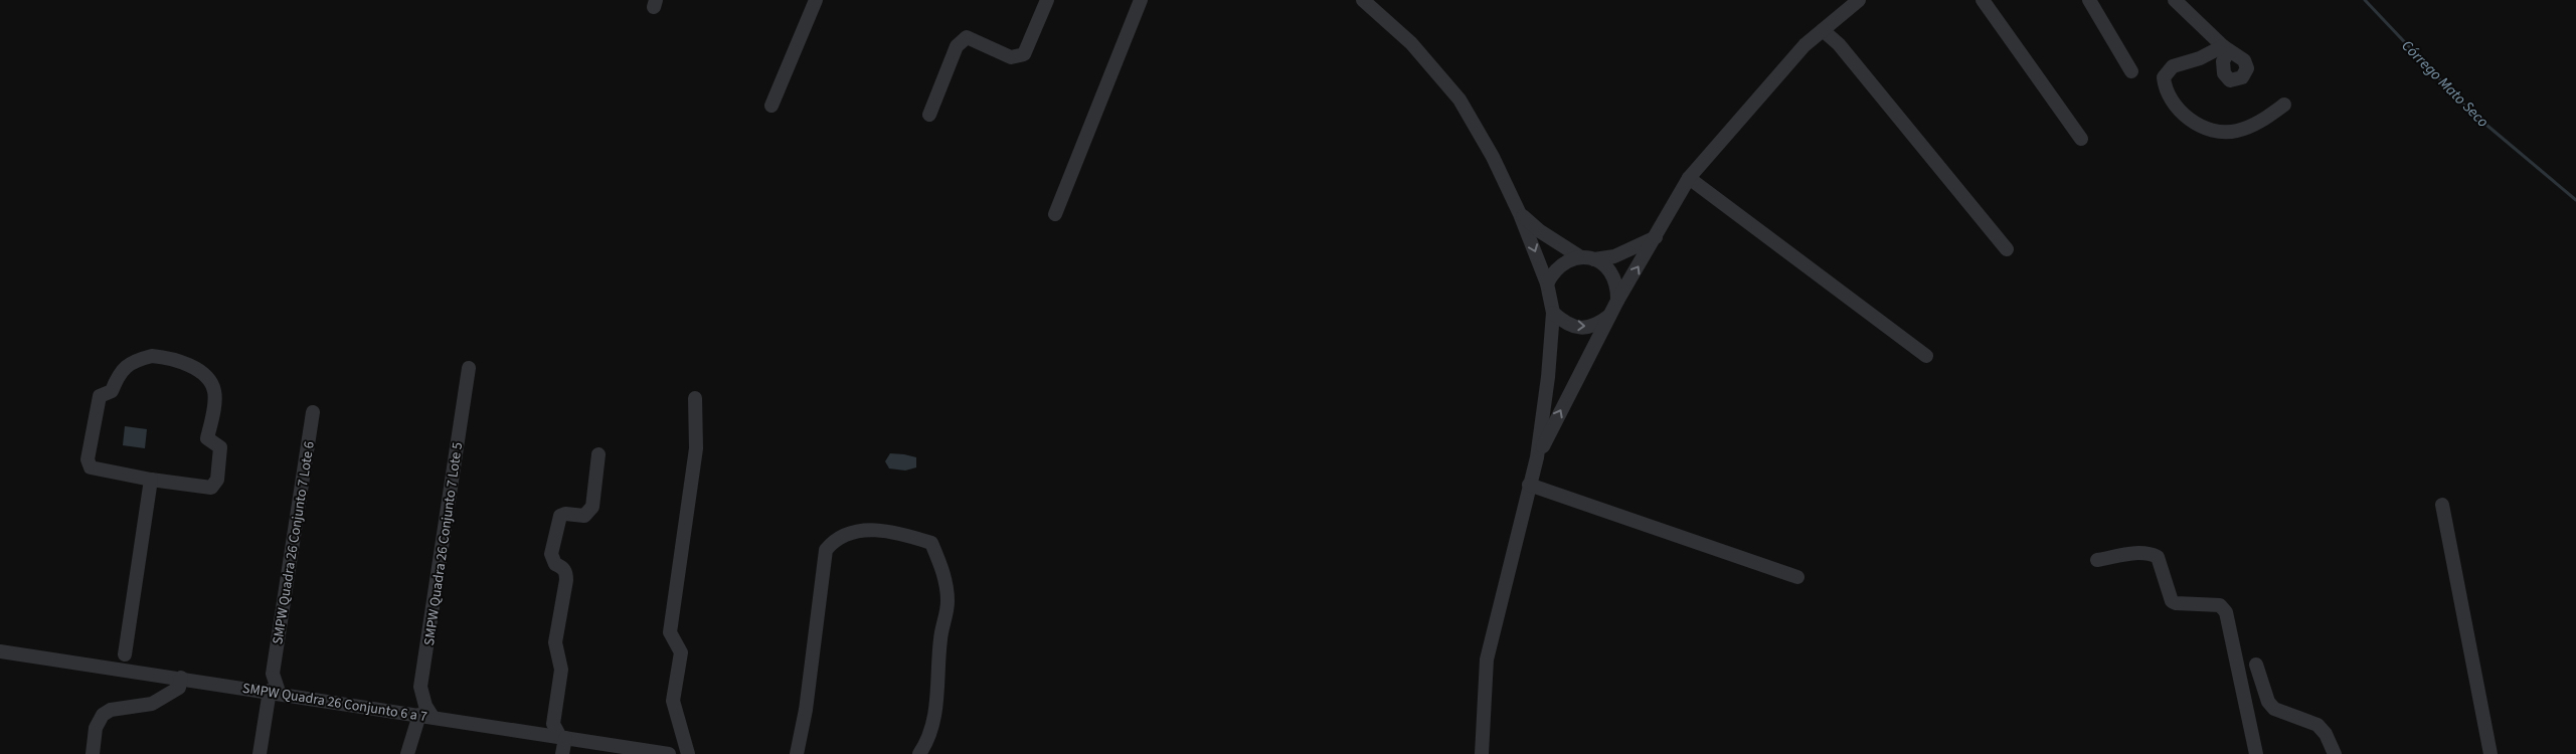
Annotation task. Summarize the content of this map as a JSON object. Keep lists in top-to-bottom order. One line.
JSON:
{"streets":{"street":["SMPW Quadra 26 Conjunto 7 Lote 6","SMPW Quadra 26 Conjunto 7 Lote 5","SMPW Quadra 26 Conjunto 6 a 7"]},"crossings":[["SMPW Quadra 26 Conjunto 7 Lote 6","SMPW Quadra 26 Conjunto 6 a 7"],["SMPW Quadra 26 Conjunto 7 Lote 5","SMPW Quadra 26 Conjunto 6 a 7"]],"water":["Córrego Mato Seco"]}
